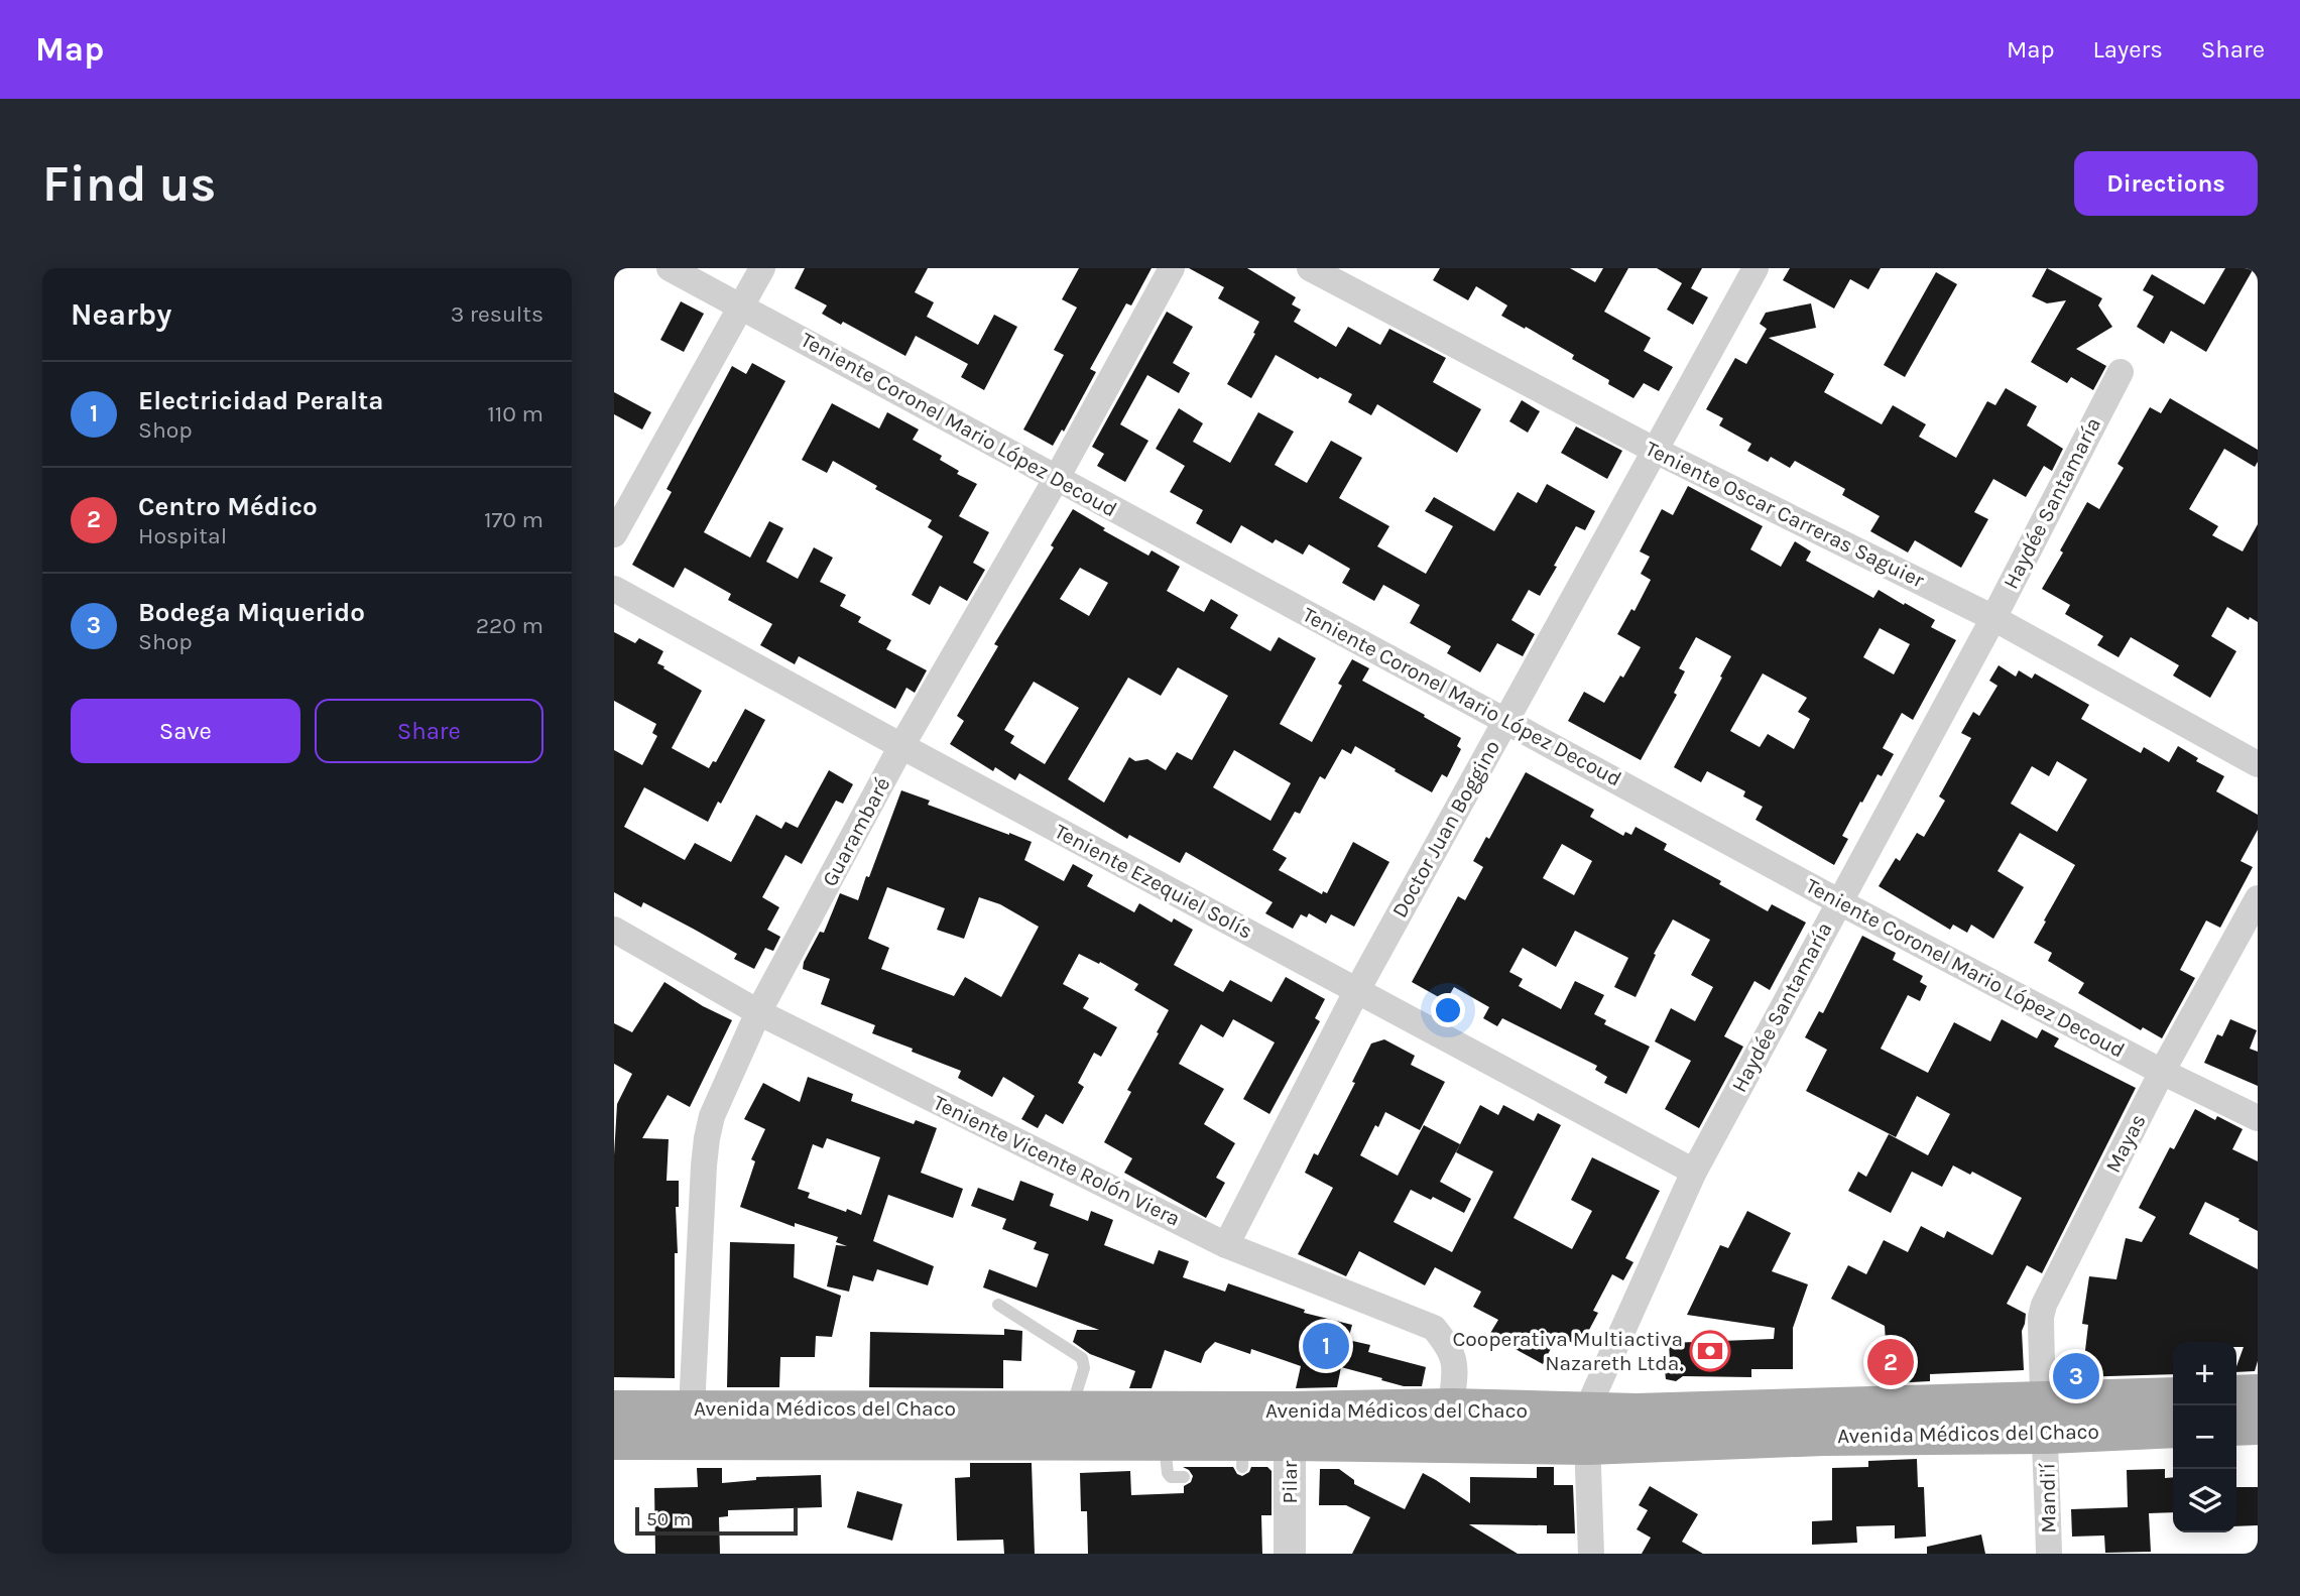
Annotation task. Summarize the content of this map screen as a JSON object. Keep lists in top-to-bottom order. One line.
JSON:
{"streets":{"main road":["Avenida Médicos del Chaco"],"street":["Teniente Coronel Mario López Decoud","Haydée Santamaría","Teniente Oscar Carreras Saguier","Doctor Juan Boggino","Guarambaré","Teniente Ezequiel Solís","Mayas","Teniente Vicente Rolón Viera","Pilar","Mandi'í"]},"crossings":[["Teniente Coronel Mario López Decoud","Haydée Santamaría"],["Teniente Coronel Mario López Decoud","Doctor Juan Boggino"],["Teniente Coronel Mario López Decoud","Guarambaré"],["Teniente Coronel Mario López Decoud","Mayas"],["Haydée Santamaría","Teniente Oscar Carreras Saguier"],["Haydée Santamaría","Teniente Ezequiel Solís"],["Haydée Santamaría","Avenida Médicos del Chaco"],["Teniente Oscar Carreras Saguier","Doctor Juan Boggino"],["Doctor Juan Boggino","Teniente Ezequiel Solís"],["Doctor Juan Boggino","Teniente Vicente Rolón Viera"],["Guarambaré","Teniente Ezequiel Solís"],["Guarambaré","Teniente Vicente Rolón Viera"],["Guarambaré","Avenida Médicos del Chaco"],["Mayas","Avenida Médicos del Chaco"],["Mayas","Mandi'í"],["Teniente Vicente Rolón Viera","Avenida Médicos del Chaco"],["Avenida Médicos del Chaco","Pilar"],["Avenida Médicos del Chaco","Mandi'í"]],"places":{"bank":["Cooperativa Multiactiva Nazareth Ltda."]},"scale_bar":"50 m","page":{"header":"Map","nav":["Map","Layers","Share"],"buttons":["Directions",["Save","Share"]],"title":"Find us","heading":["Nearby","3 results"],"list":[{"mark":"1","name":"Electricidad Peralta","note":"Shop","value":"110 m"},{"mark":"2","name":"Centro Médico","note":"Hospital","value":"170 m"},{"mark":"3","name":"Bodega Miquerido","note":"Shop","value":"220 m"}],"pins":["1","2","3"],"map_buttons":["+","−"],"scale":"50 m"}}
